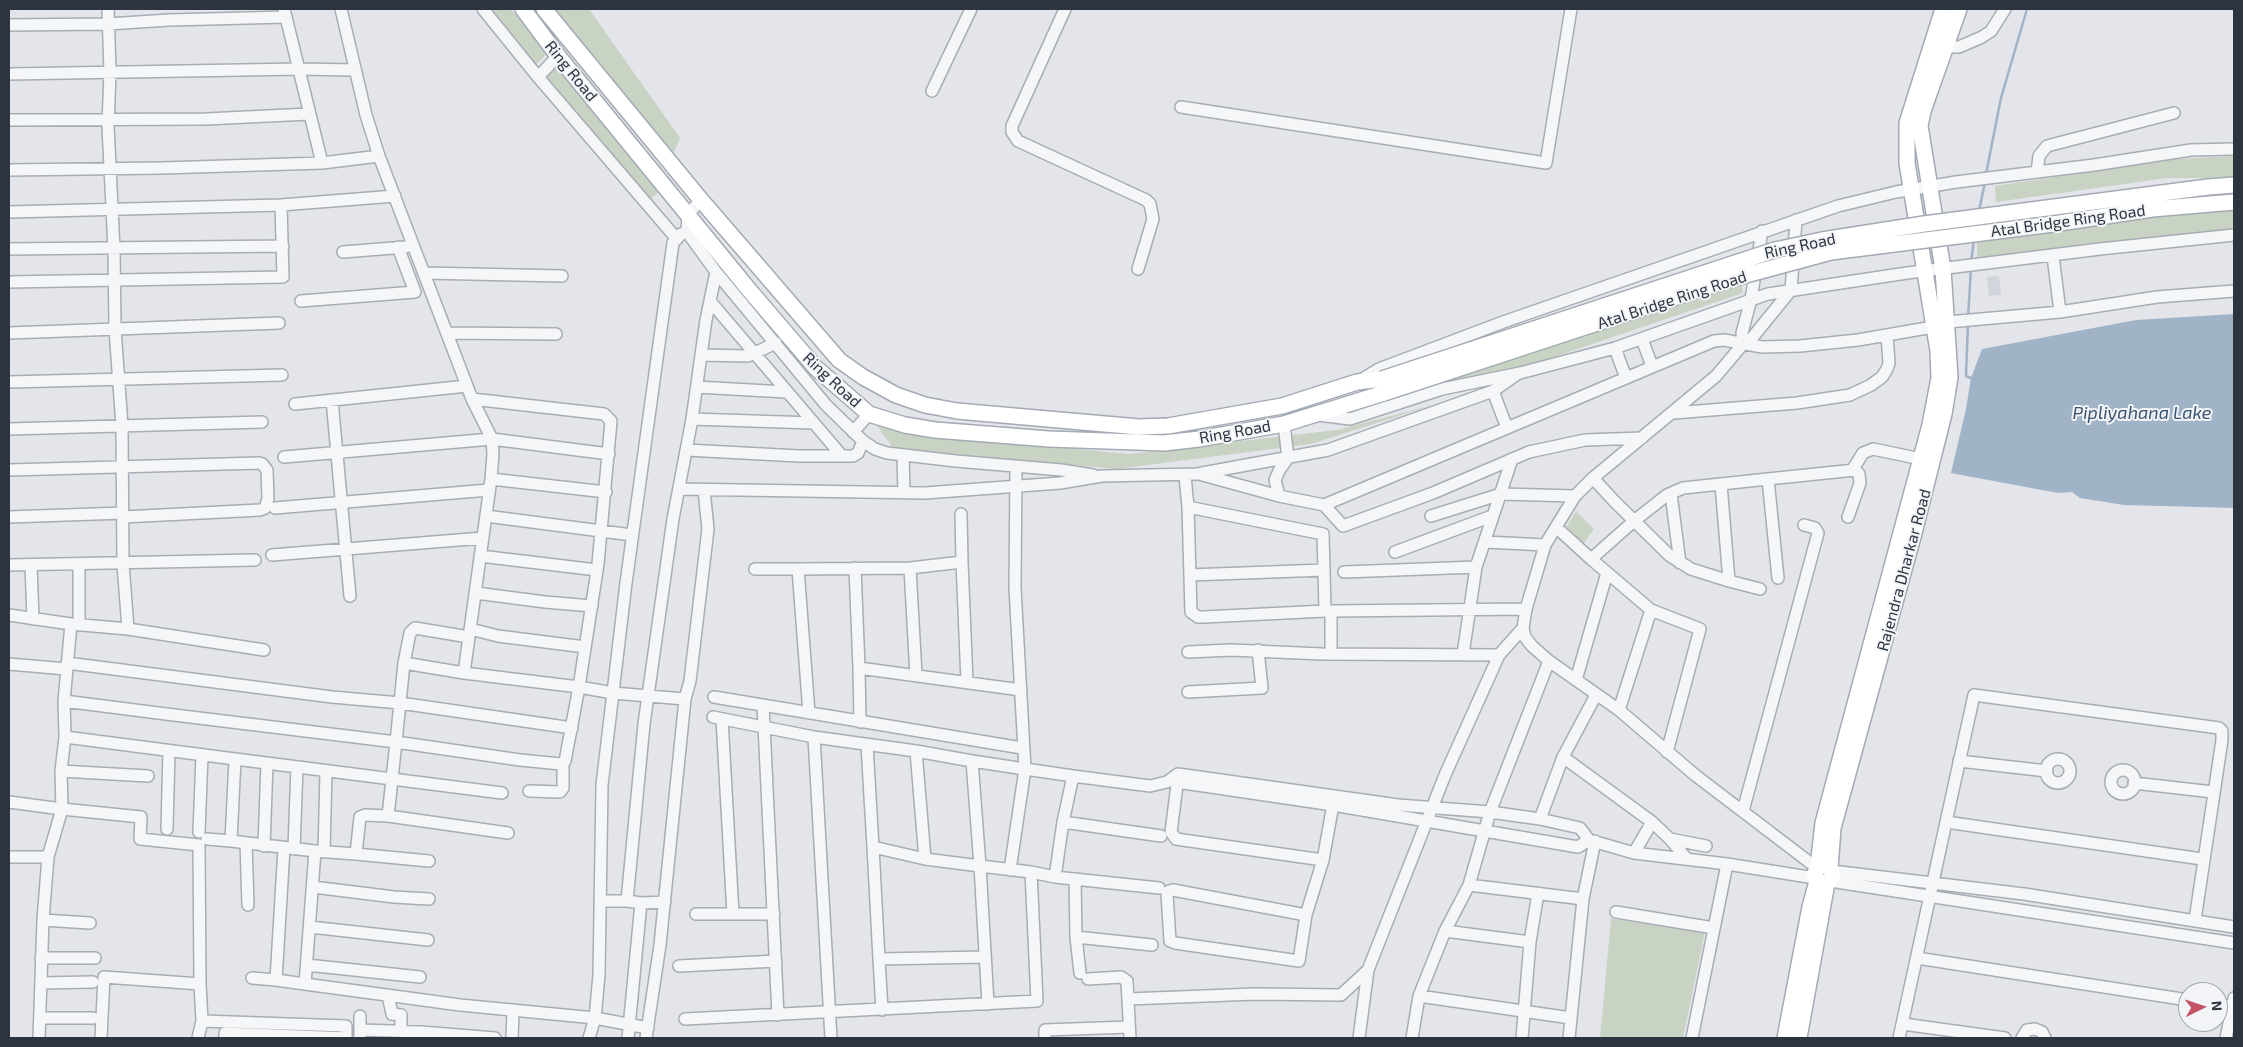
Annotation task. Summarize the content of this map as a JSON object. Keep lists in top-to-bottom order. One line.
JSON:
{"streets":{"main road":["Ring Road","Atal Bridge Ring Road","Rajendra Dharkar Road"]},"crossings":[["Ring Road","Atal Bridge Ring Road"]],"water":["Pipliyahana Lake"],"north":"right"}
